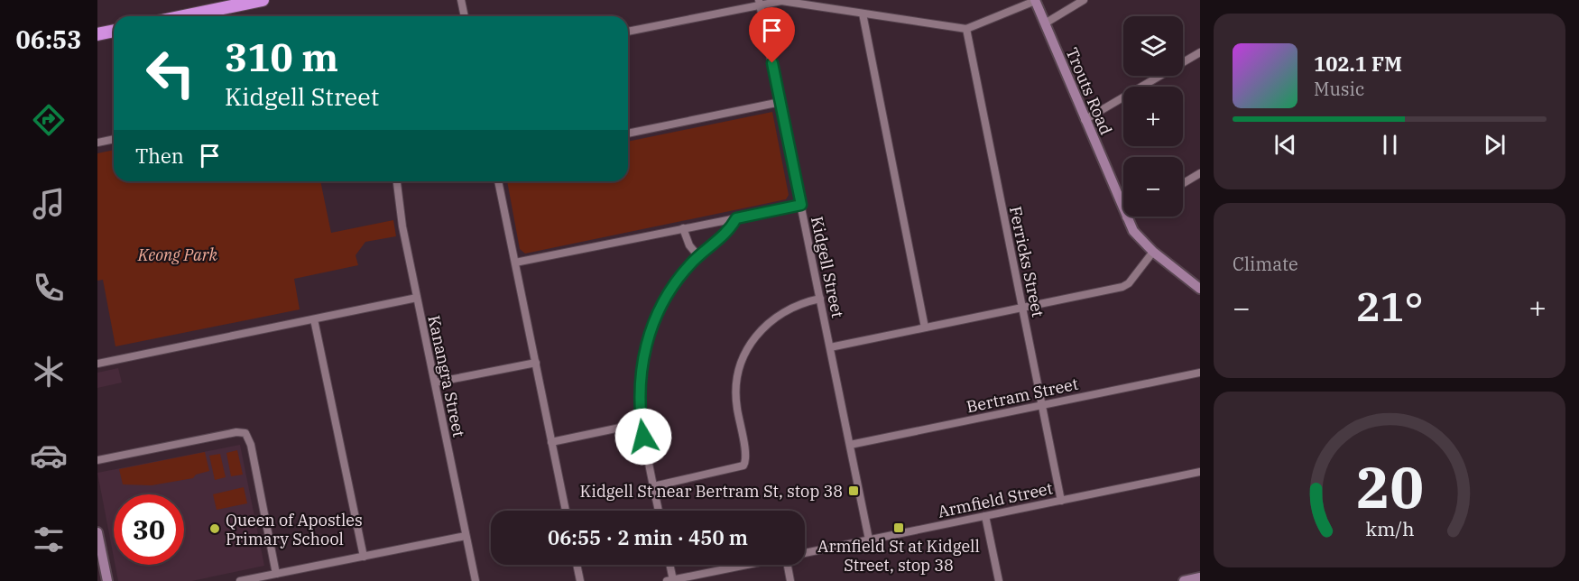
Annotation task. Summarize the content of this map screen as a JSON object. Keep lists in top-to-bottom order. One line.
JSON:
{"streets":{"street":["Trouts Road","Ferricks Street","Kidgell Street","Kanangra Street","Bertram Street","Armfield Street"]},"crossings":[["Ferricks Street","Bertram Street"],["Ferricks Street","Armfield Street"],["Kidgell Street","Bertram Street"],["Kidgell Street","Armfield Street"]],"parks":["Keong Park"],"places":{"transit":["Kidgell St near Bertram St, stop 38","Armfield St at Kidgell Street, stop 38"],"other":["Queen of Apostles Primary School"]},"page":{"tabs":"06:53","map_buttons":["+","−"],"turn":["310 m","Kidgell Street"],"song":["102.1 FM","Music"],"then":"Then","tile":"Climate","heat":["−","21°","+"],"limit":"30","trip":"06:55 · 2 min · 450 m","gauge":["20","km/h"]}}
